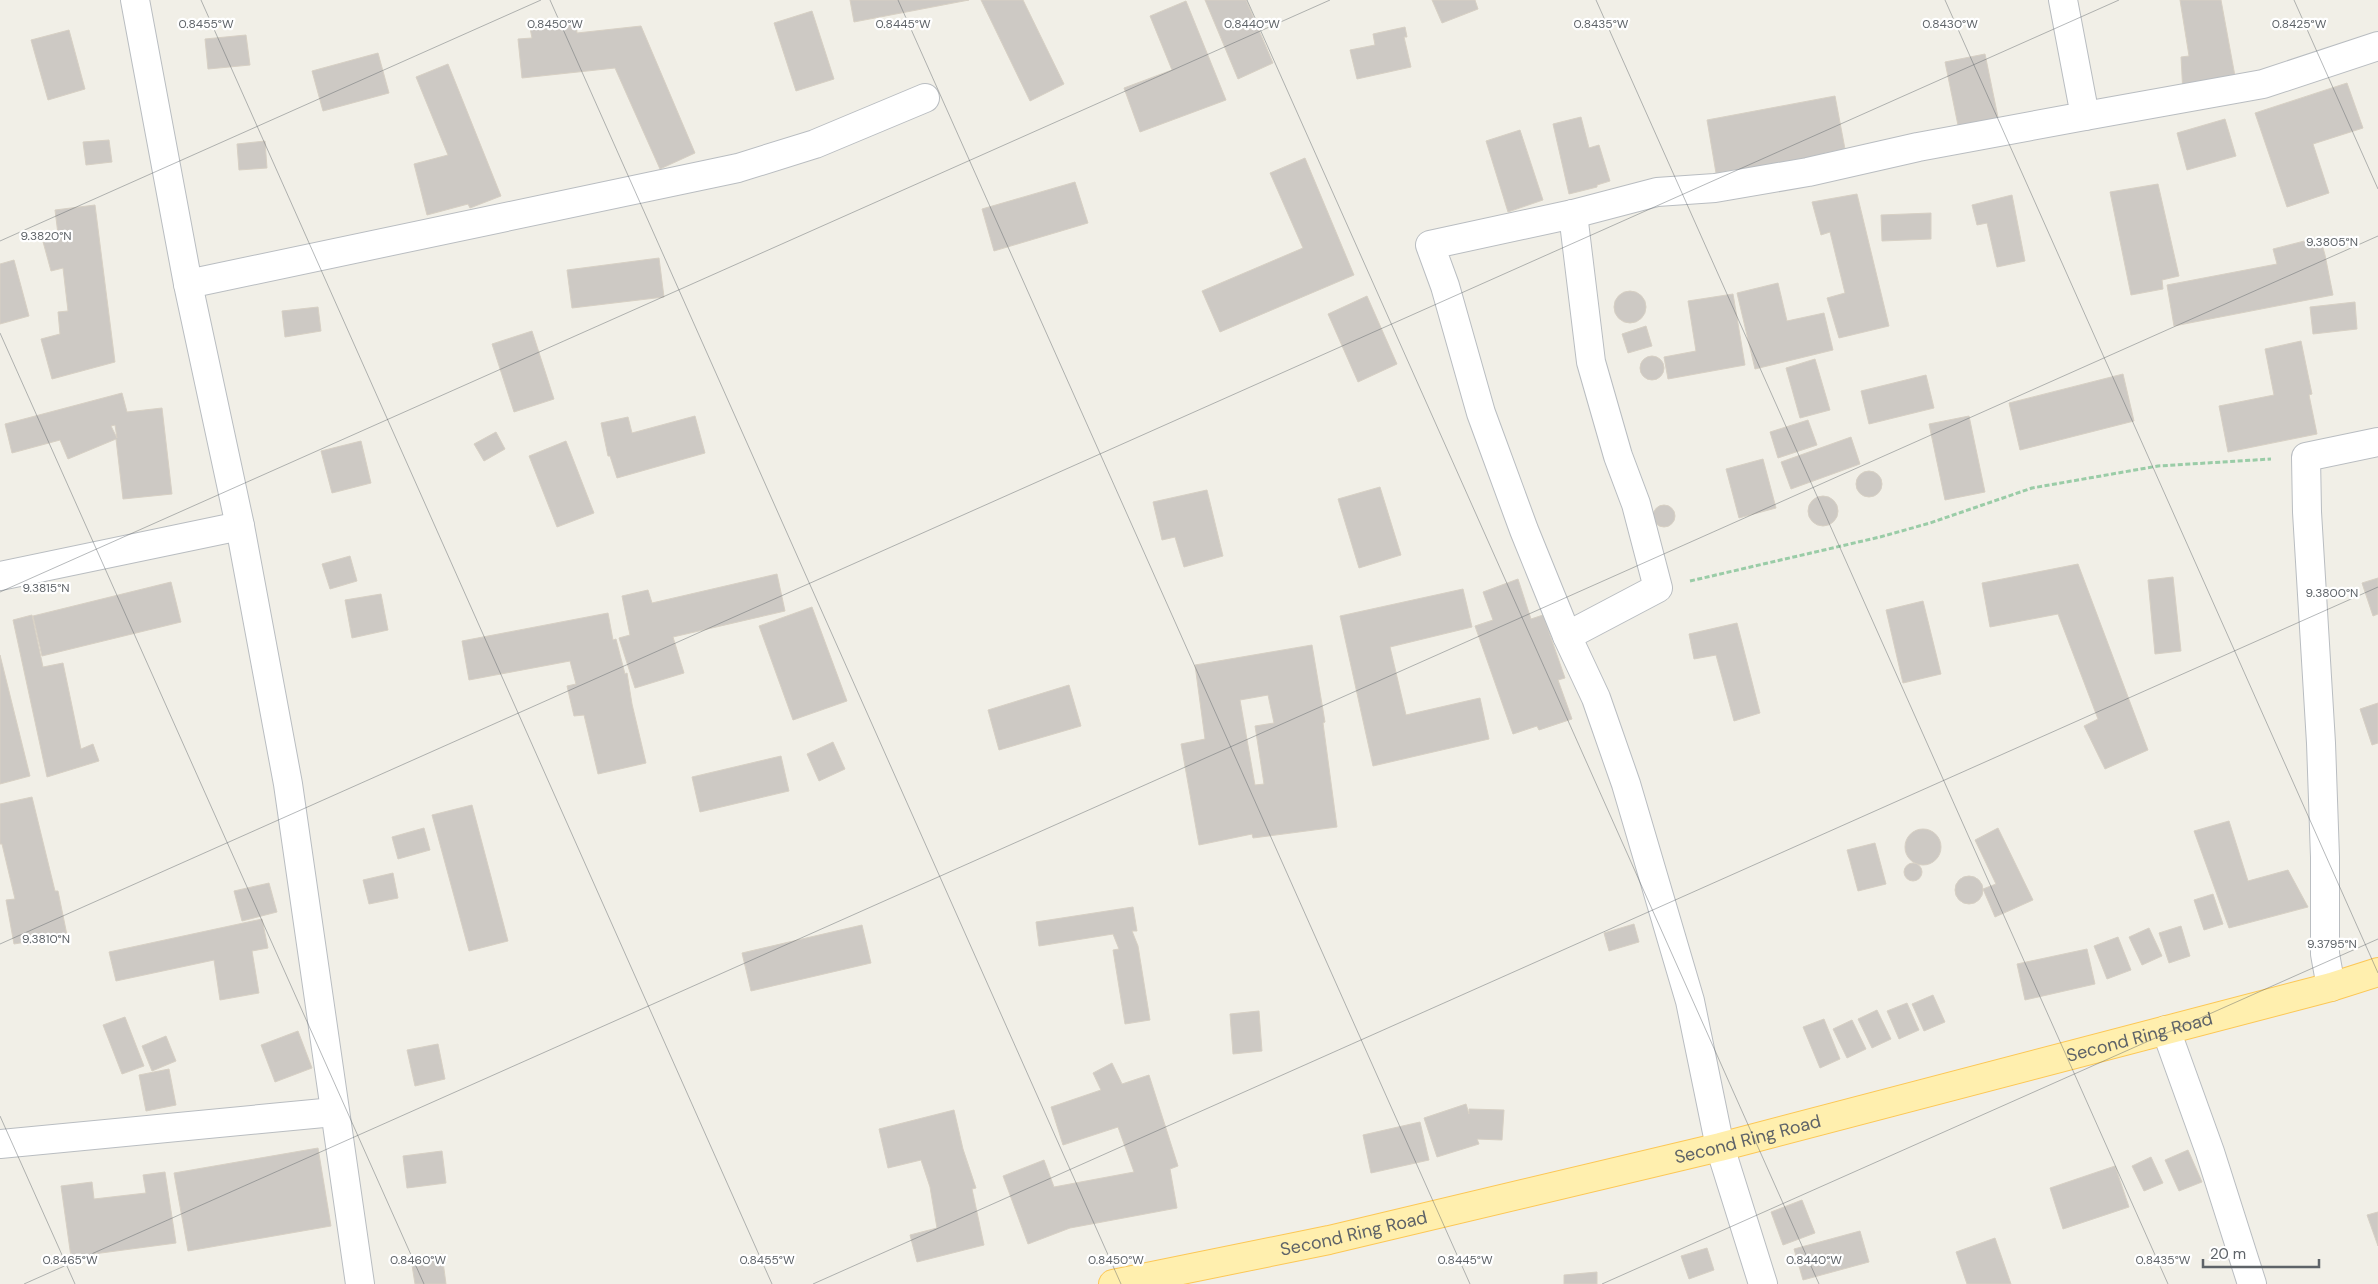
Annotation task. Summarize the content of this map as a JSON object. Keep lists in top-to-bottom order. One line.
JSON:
{"streets":{"main road":["Second Ring Road"]},"scale_bar":"20 m","coordinates":["0.8425°W","0.8455°W","0.8450°W","0.8445°W","0.8440°W","0.8435°W","0.8430°W","9.3820°N","9.3805°N","9.3815°N","9.3800°N","9.3810°N","9.3795°N","0.8465°W","0.8460°W"]}
